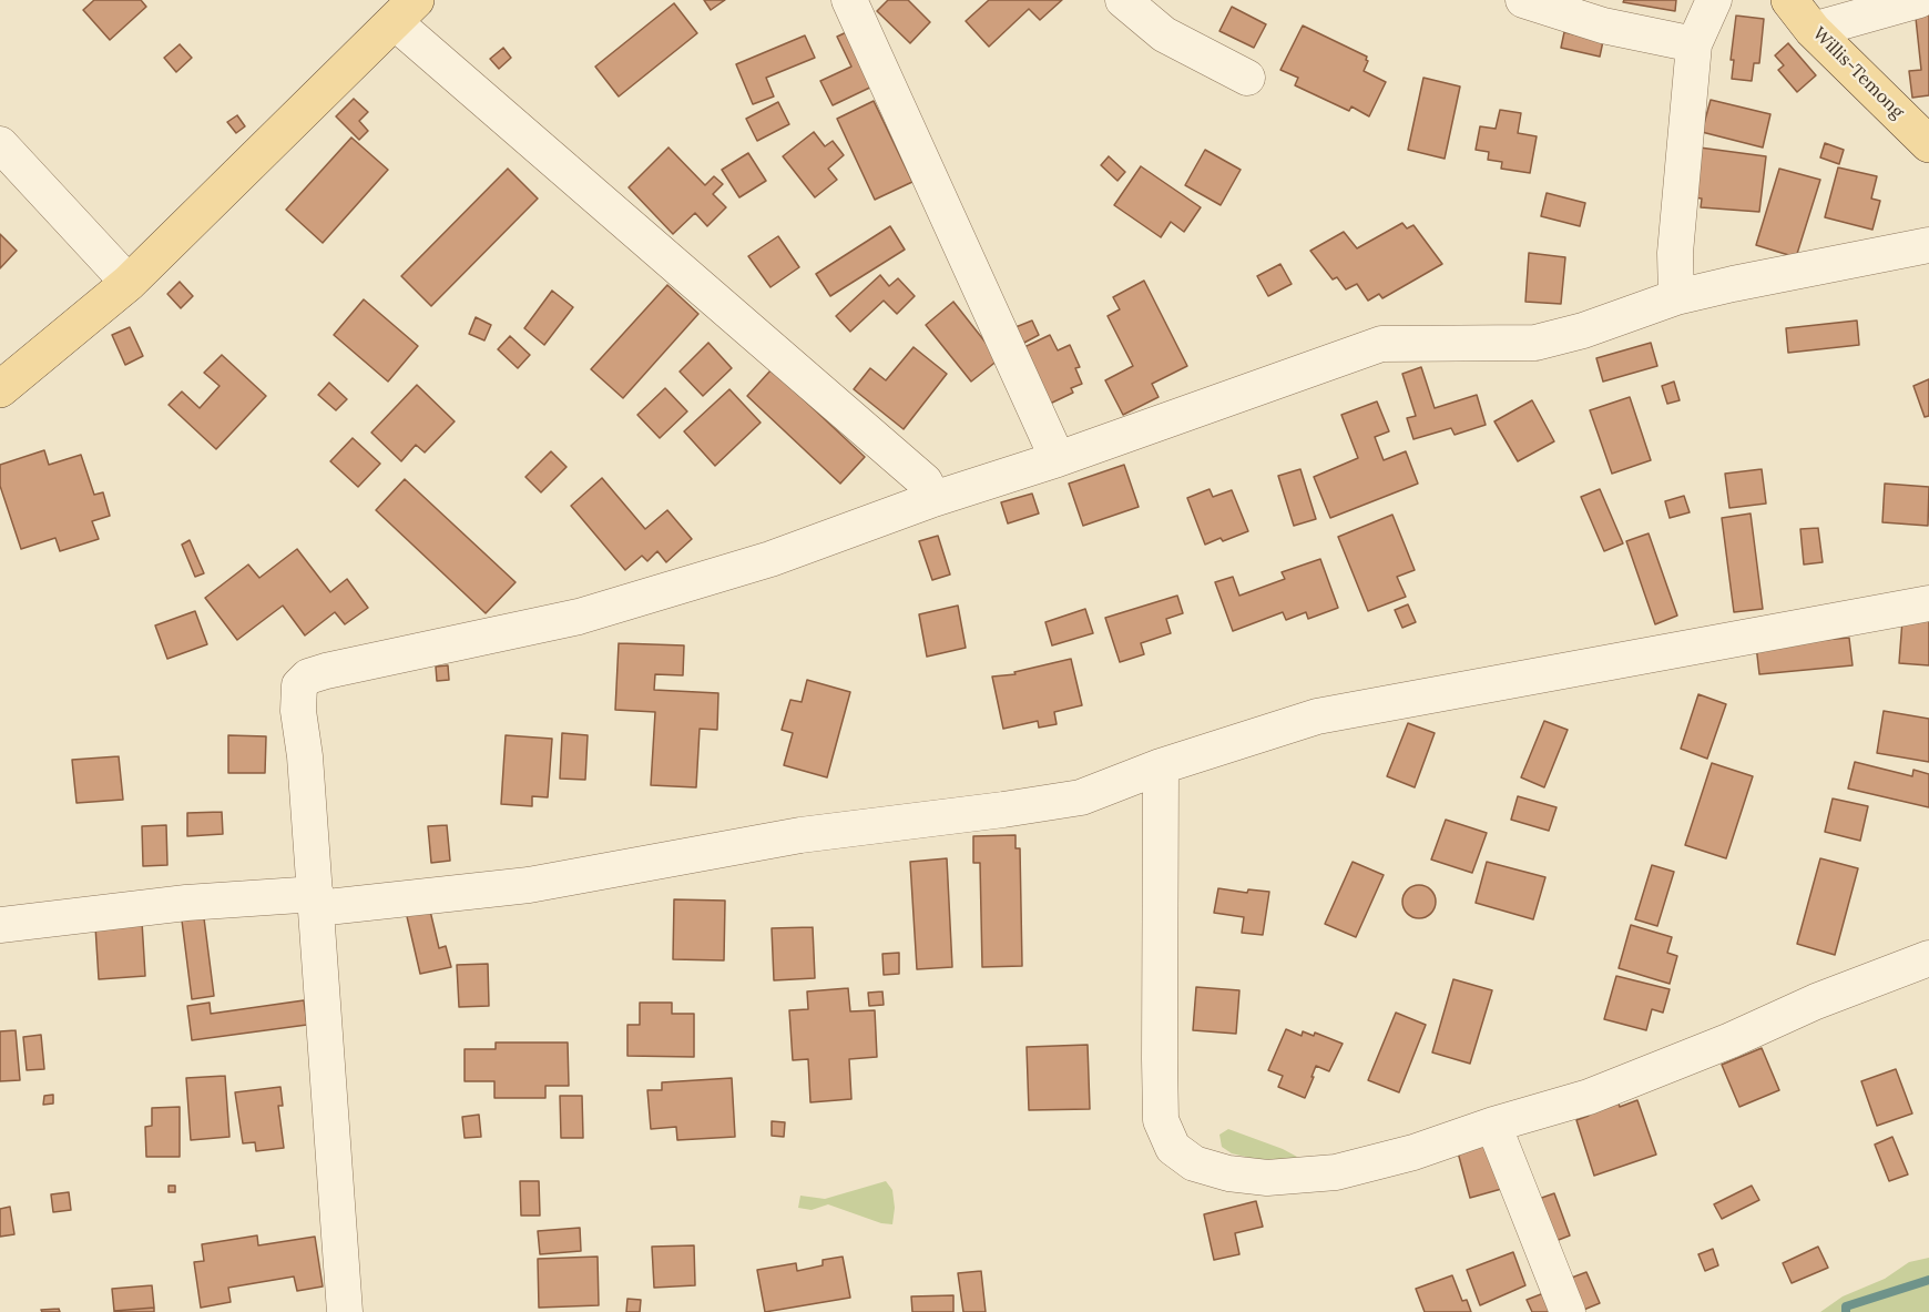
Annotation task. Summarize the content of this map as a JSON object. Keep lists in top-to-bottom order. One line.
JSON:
{"streets":{"main road":["Willis-Temong"]}}
